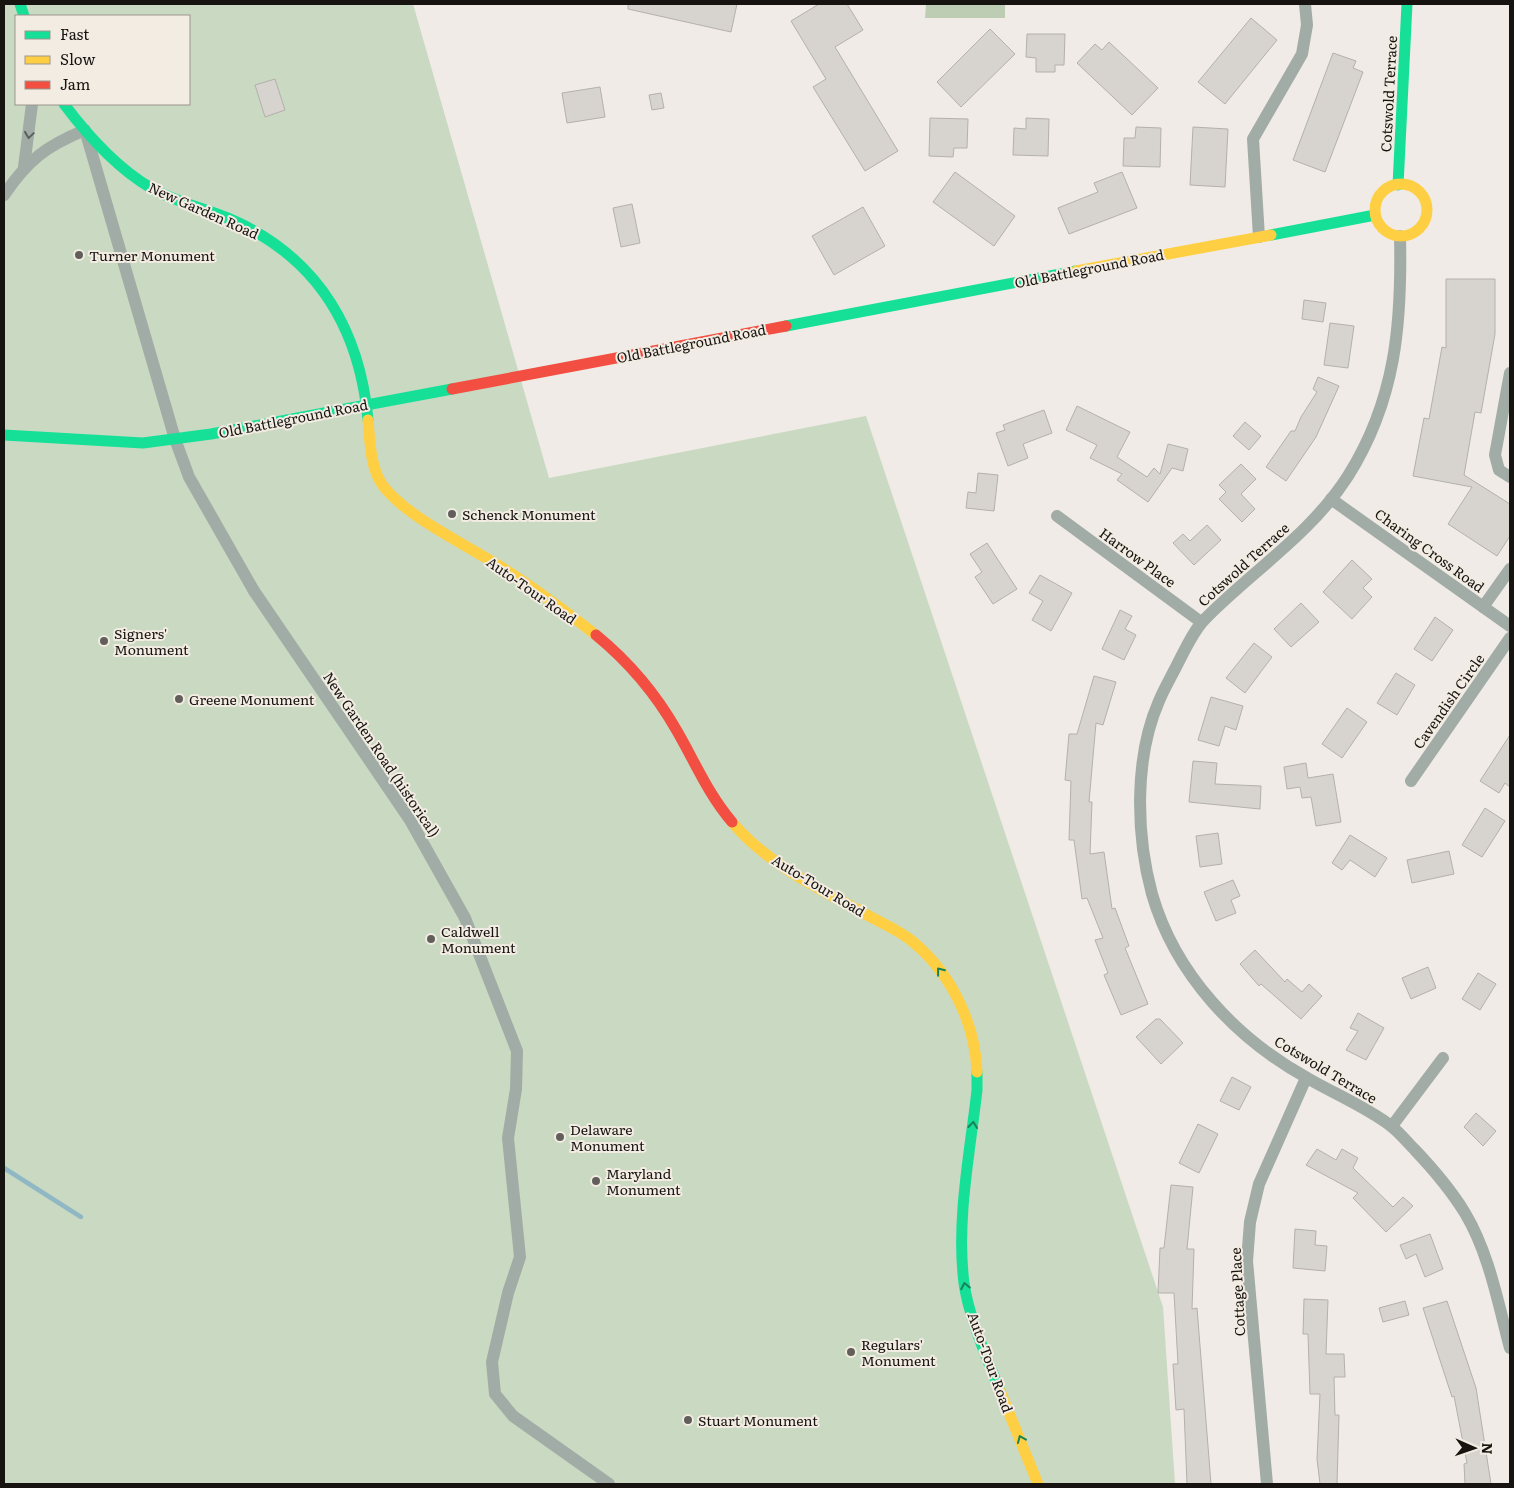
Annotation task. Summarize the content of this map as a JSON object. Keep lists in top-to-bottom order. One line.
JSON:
{"streets":{"street":["Cotswold Terrace","New Garden Road","Old Battleground Road","Charing Cross Road","Harrow Place","Auto-Tour Road","Cavendish Circle","New Garden Road (historical)","Cottage Place"]},"crossings":[["Cotswold Terrace","Old Battleground Road"],["Cotswold Terrace","Charing Cross Road"],["Cotswold Terrace","Harrow Place"],["Cotswold Terrace","Cottage Place"],["New Garden Road","Old Battleground Road"],["New Garden Road","Auto-Tour Road"],["New Garden Road","New Garden Road (historical)"],["Old Battleground Road","Auto-Tour Road"],["Old Battleground Road","New Garden Road (historical)"]],"one_way":["Auto-Tour Road"],"places":["Turner Monument","Schenck Monument","Signers' Monument","Greene Monument","Caldwell Monument","Delaware Monument","Maryland Monument","Regulars' Monument","Stuart Monument"],"legend":["Fast","Slow","Jam"],"north":"right"}
